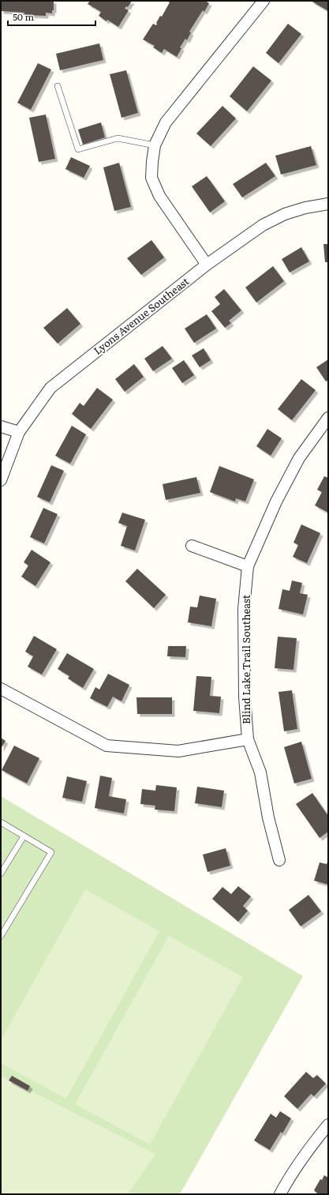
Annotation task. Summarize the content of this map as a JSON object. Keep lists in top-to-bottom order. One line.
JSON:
{"streets":{"street":["Lyons Avenue Southeast","Blind Lake Trail Southeast"]},"scale_bar":"50 m"}
